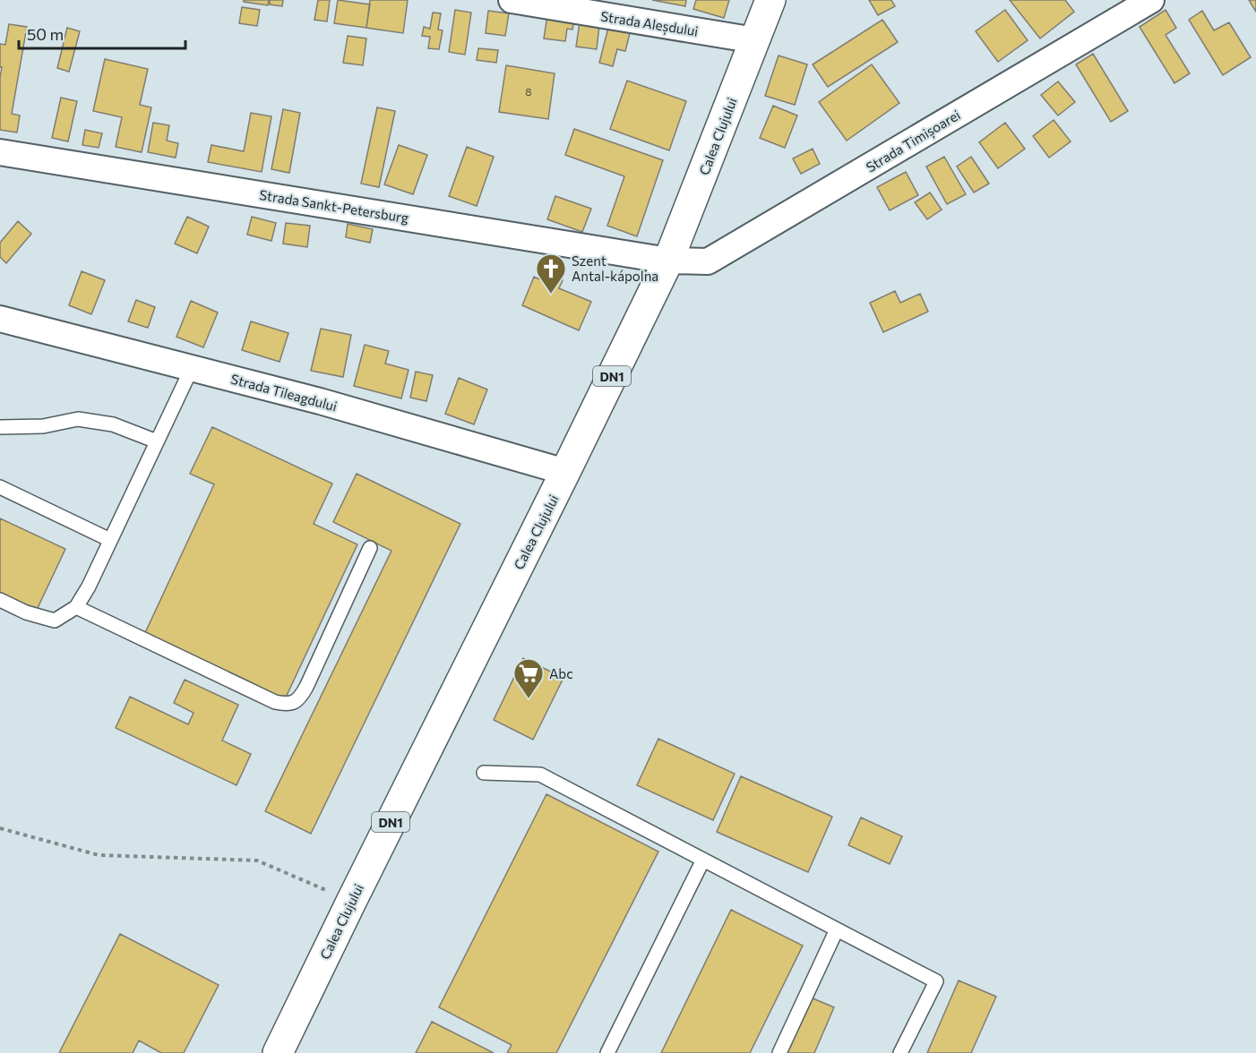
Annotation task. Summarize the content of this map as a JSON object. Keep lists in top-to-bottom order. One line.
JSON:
{"streets":{"main road":["Calea Clujului","DN1"],"street":["Strada Aleșdului","Strada Timișoarei","Strada Sankt-Petersburg","Strada Tileagdului"]},"crossings":[["Strada Aleșdului","Calea Clujului"],["Calea Clujului","Strada Timișoarei"],["Calea Clujului","Strada Sankt-Petersburg"],["Calea Clujului","Strada Tileagdului"],["Strada Timișoarei","Strada Sankt-Petersburg"]],"places":{"church":["Szent Antal-kápolna"],"supermarket":["Abc"]},"house_numbers":["8"],"scale_bar":"50 m"}
